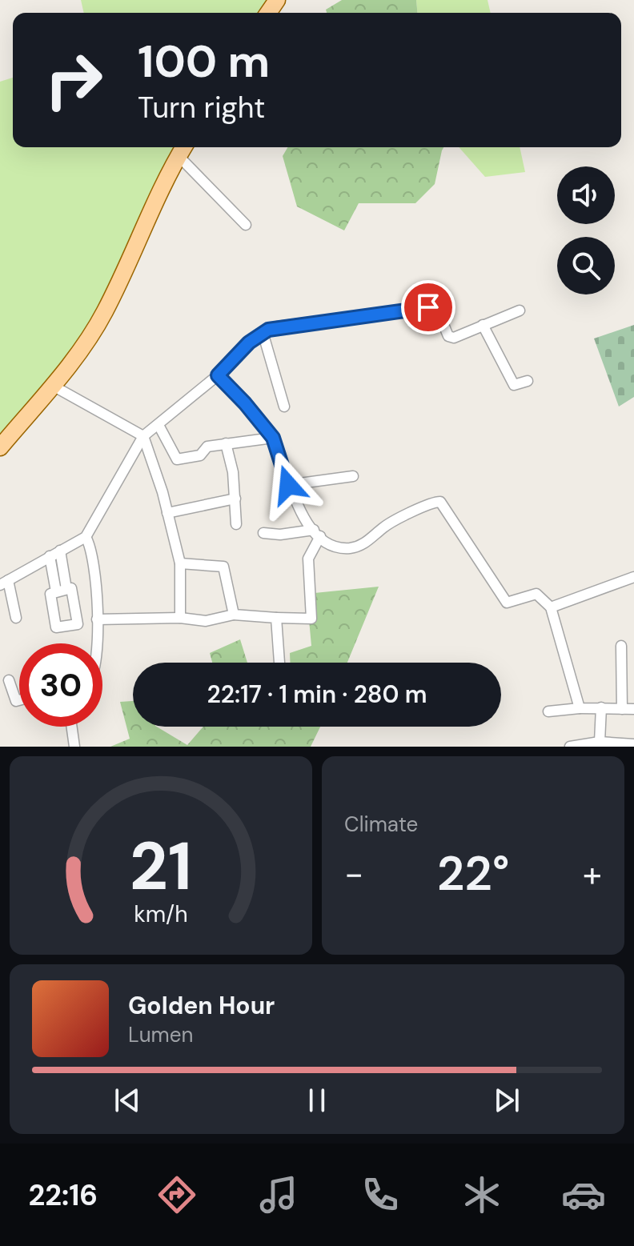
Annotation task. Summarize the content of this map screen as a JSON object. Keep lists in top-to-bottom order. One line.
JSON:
{"page":{"turn":["100 m","Turn right"],"limit":"30","trip":"22:17 · 1 min · 280 m","tile":"Climate","heat":["−","22°","+"],"song":["Golden Hour","Lumen"],"tabs":"22:16","gauge":["21","km/h"]}}
